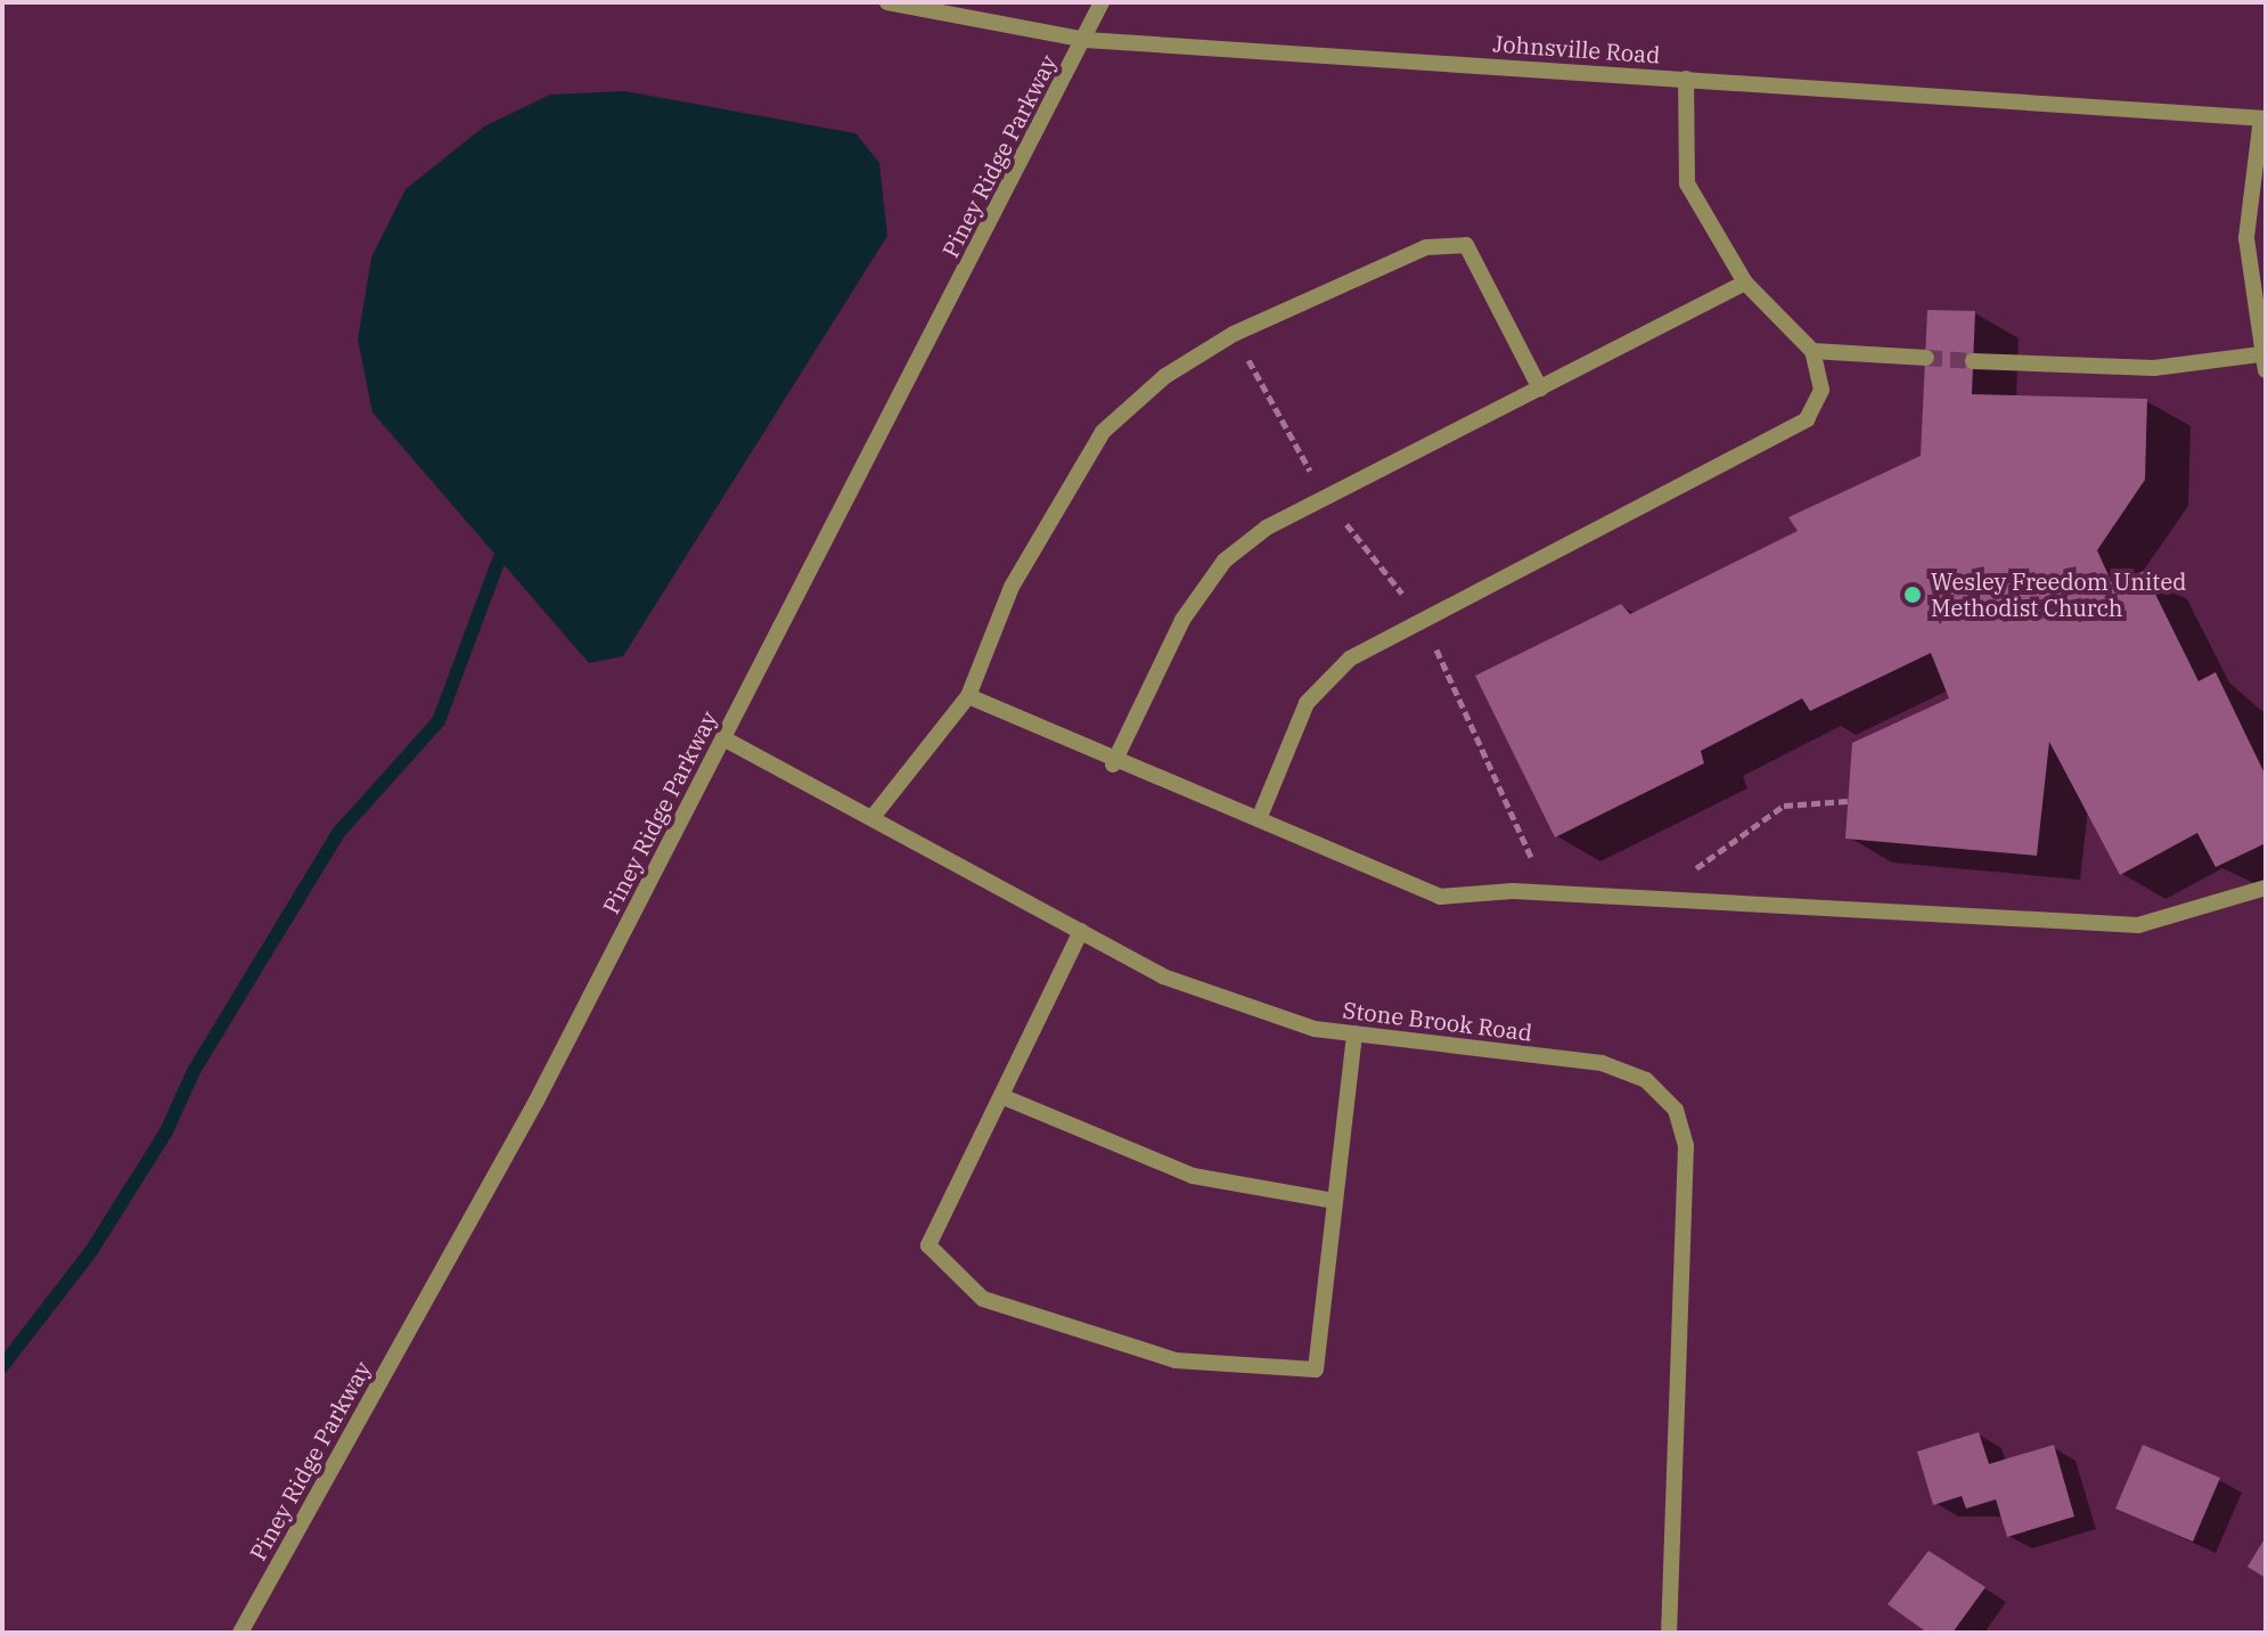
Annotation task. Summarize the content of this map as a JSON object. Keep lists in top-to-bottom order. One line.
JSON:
{"streets":{"street":["Johnsville Road","Piney Ridge Parkway","Stone Brook Road"]},"crossings":[["Johnsville Road","Piney Ridge Parkway"],["Piney Ridge Parkway","Stone Brook Road"]],"places":["Wesley Freedom United Methodist Church"]}
